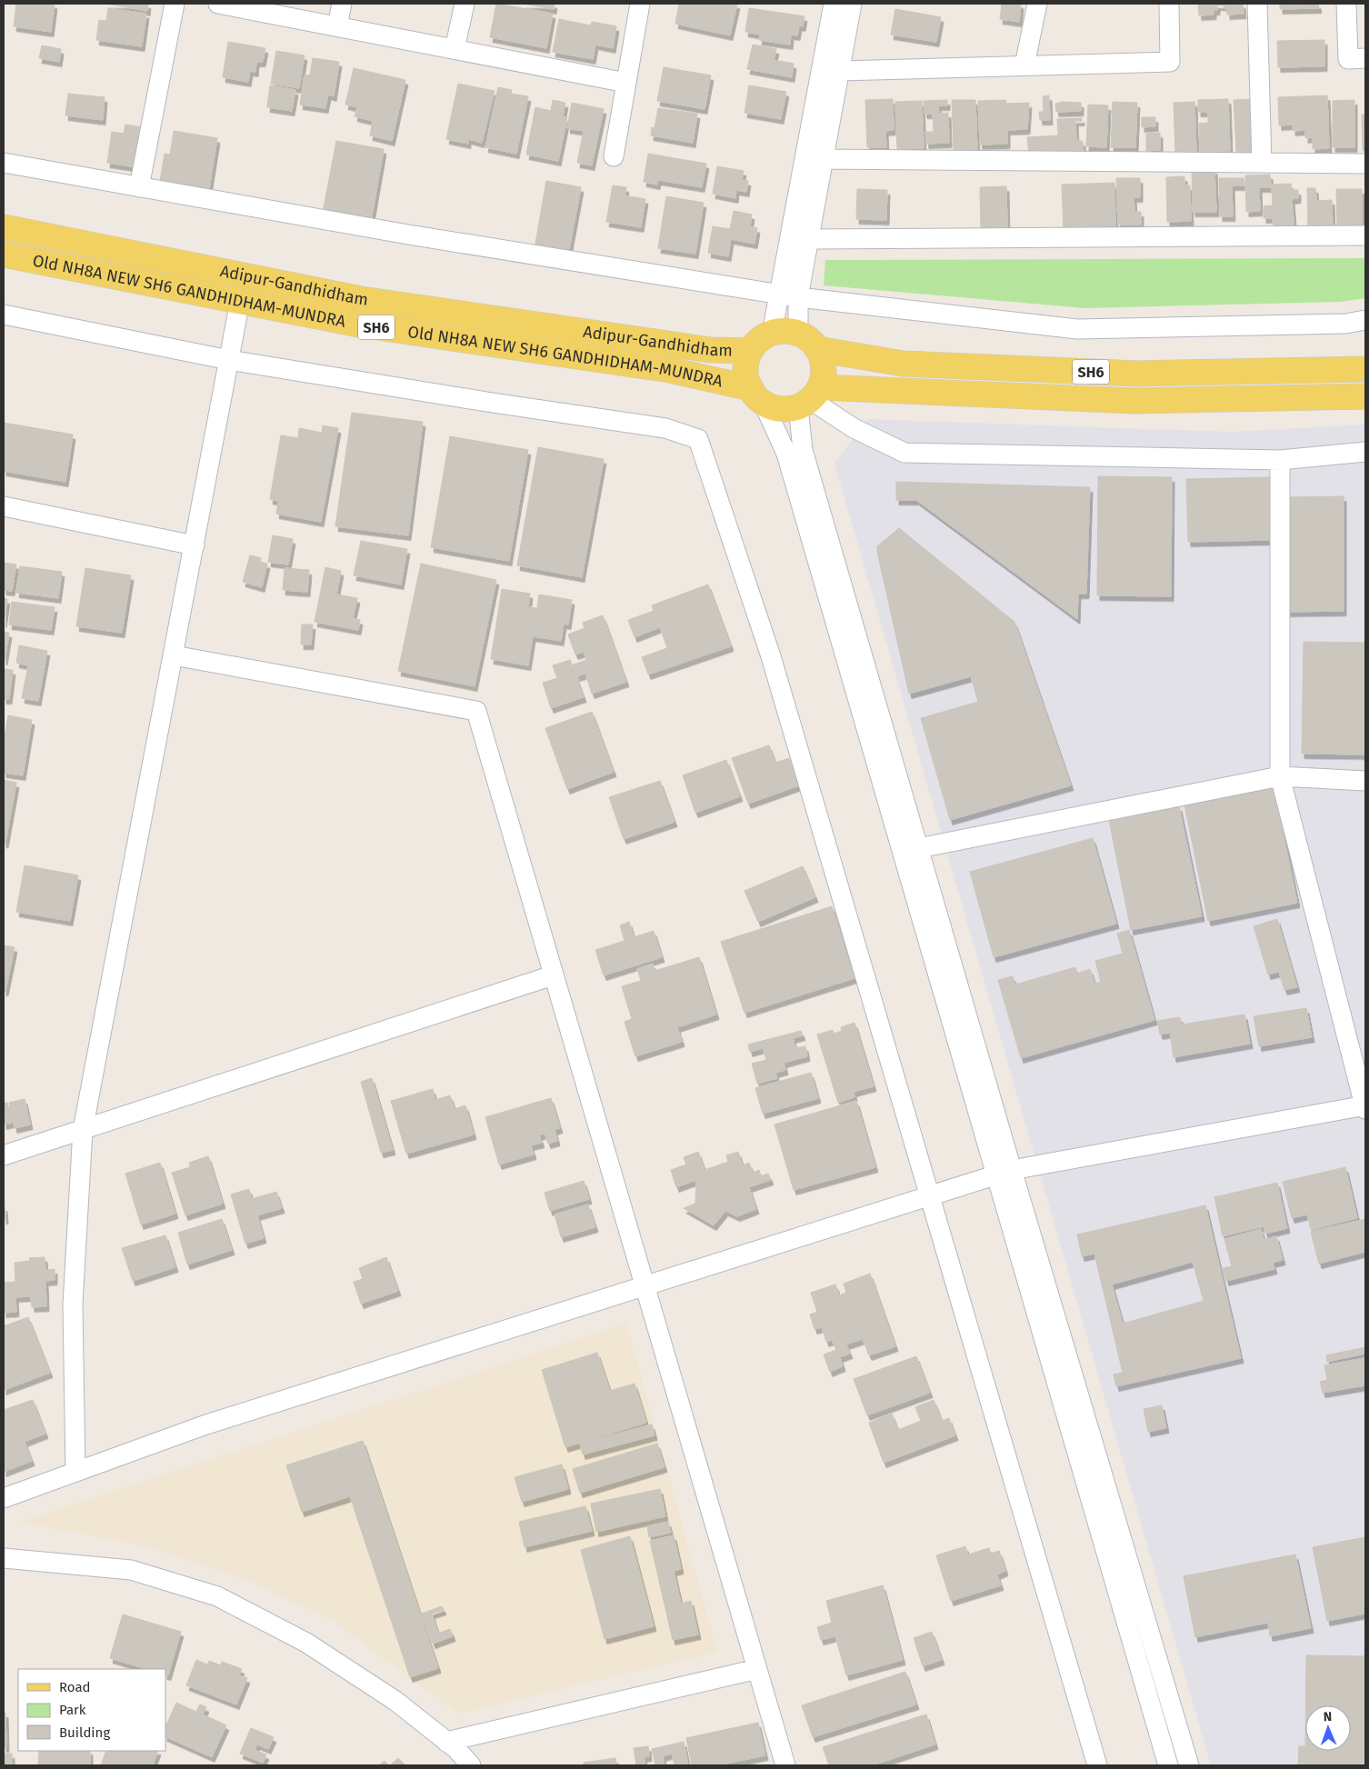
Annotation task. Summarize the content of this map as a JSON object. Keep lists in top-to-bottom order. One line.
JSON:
{"streets":{"main road":["Adipur-Gandhidham","Old NH8A NEW SH6 GANDHIDHAM-MUNDRA","SH6"]},"crossings":[["Adipur-Gandhidham","Old NH8A NEW SH6 GANDHIDHAM-MUNDRA"],["Adipur-Gandhidham","SH6"],["Old NH8A NEW SH6 GANDHIDHAM-MUNDRA","SH6"]],"legend":["Road","Park","Building"],"north":"top"}
